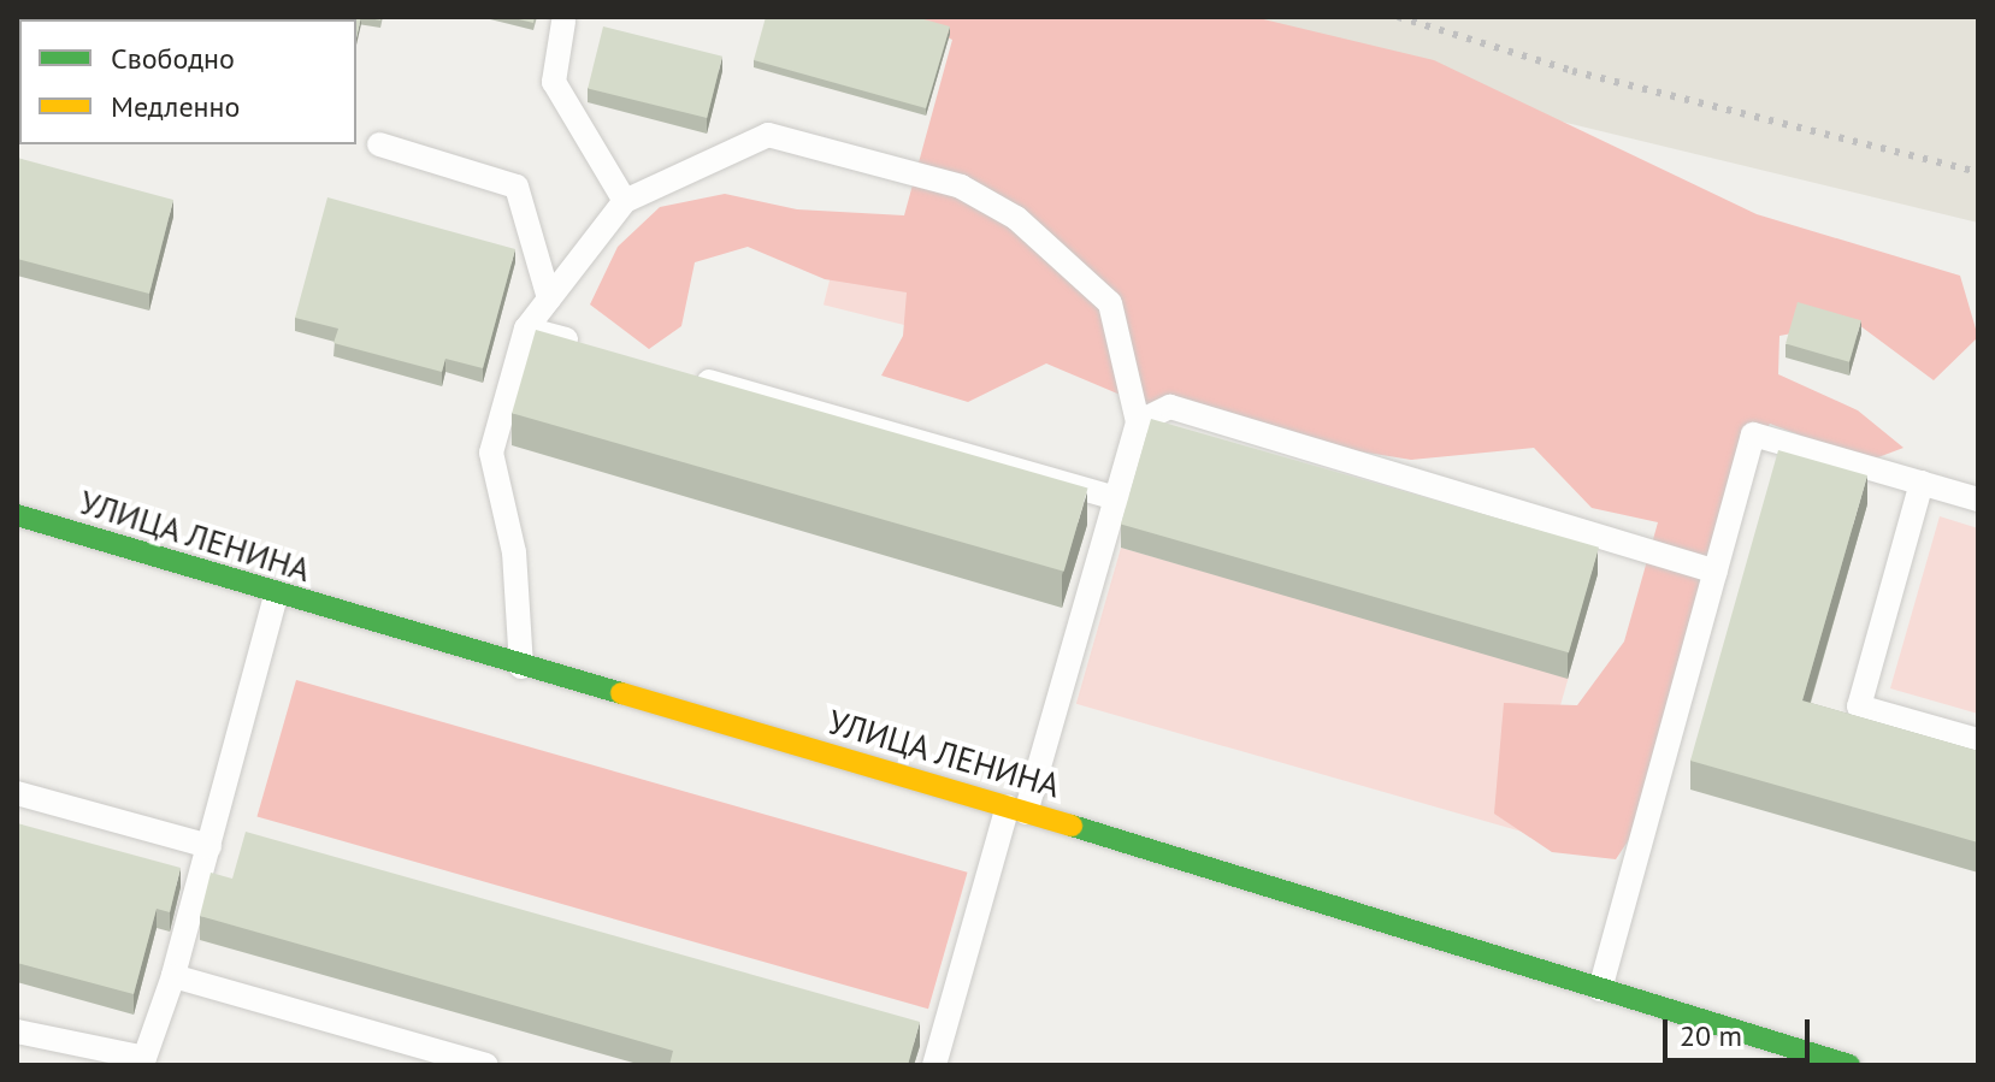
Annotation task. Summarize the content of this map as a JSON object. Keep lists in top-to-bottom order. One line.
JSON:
{"streets":{"main road":["УЛИЦА ЛЕНИНА"]},"legend":["Свободно","Медленно"],"scale_bar":"20 m"}
